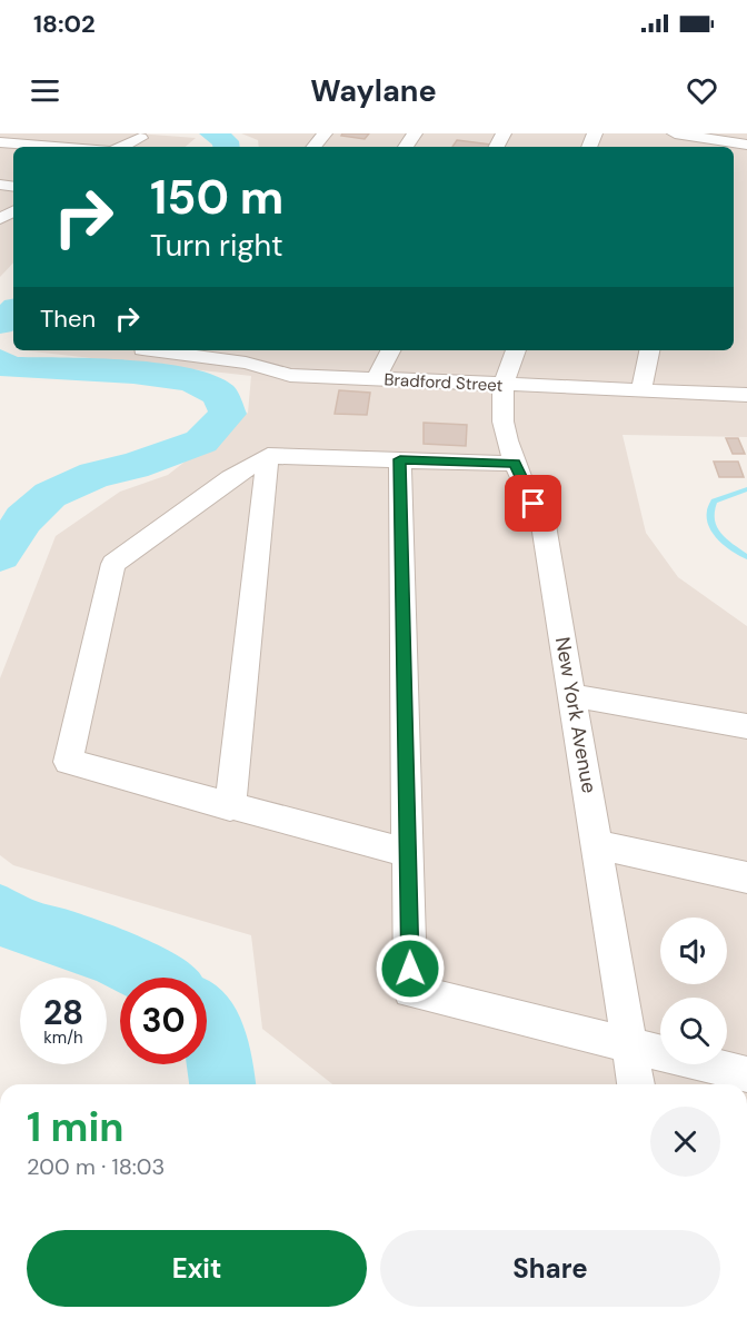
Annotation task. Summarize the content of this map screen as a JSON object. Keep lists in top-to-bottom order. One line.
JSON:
{"streets":{"street":["Bradford Street","New York Avenue"]},"crossings":[["Bradford Street","New York Avenue"]],"page":{"status":"18:02","header":"Waylane","turn":["150 m","Turn right"],"then":"Then","speed":"28 km/h","limit":"30","heading":["1 min","200 m · 18:03"],"buttons":["Exit","Share"]}}
